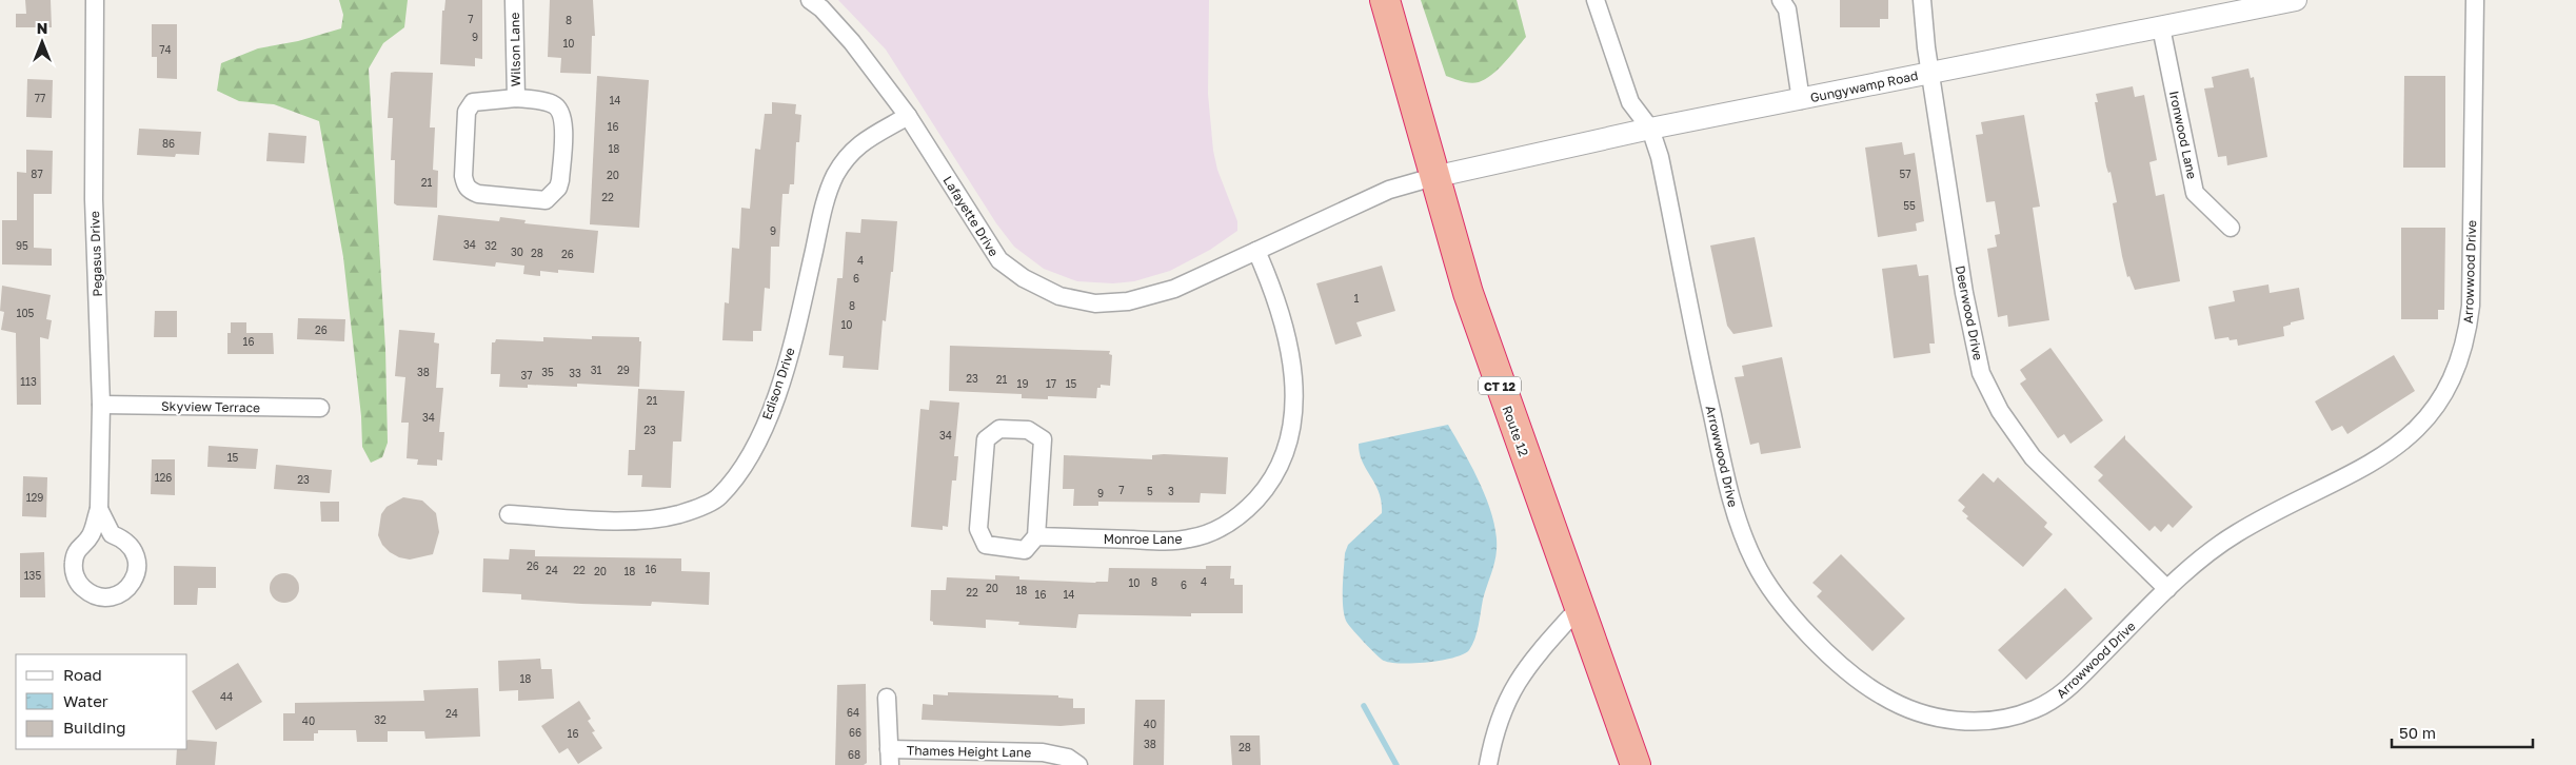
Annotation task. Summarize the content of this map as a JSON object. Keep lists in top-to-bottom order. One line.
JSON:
{"streets":{"highway":["CT 12","Route 12"],"street":["Wilson Lane","Gungywamp Road","Ironwood Lane","Lafayette Drive","Pegasus Drive","Arrowwood Drive","Deerwood Drive","Edison Drive","Skyview Terrace","Monroe Lane","Thames Height Lane"]},"crossings":[["Gungywamp Road","Ironwood Lane"],["Gungywamp Road","Lafayette Drive"],["Gungywamp Road","Arrowwood Drive"],["Gungywamp Road","Deerwood Drive"],["Gungywamp Road","Route 12"],["Lafayette Drive","Edison Drive"],["Lafayette Drive","Route 12"],["Lafayette Drive","Monroe Lane"],["Pegasus Drive","Skyview Terrace"],["Arrowwood Drive","Deerwood Drive"]],"house_numbers":["7","8","9","10","74","77","14","16","86","18","87","57","20","21","22","55","9","34","95","32","30","28","26","4","6","1","8","105","10","26","16","31","29","38","35","33","37","23","21","113","19","17","15","21","34","23","34","15","126","23","7","5","3","9","129","26","16","24","22","20","18","135","8","4","10","6","20","18","22","16","14","18","44","64","24","32","40","40","66","16","38","28","68"],"legend":["Road","Water","Building"],"scale_bar":"50 m","north":"top"}
